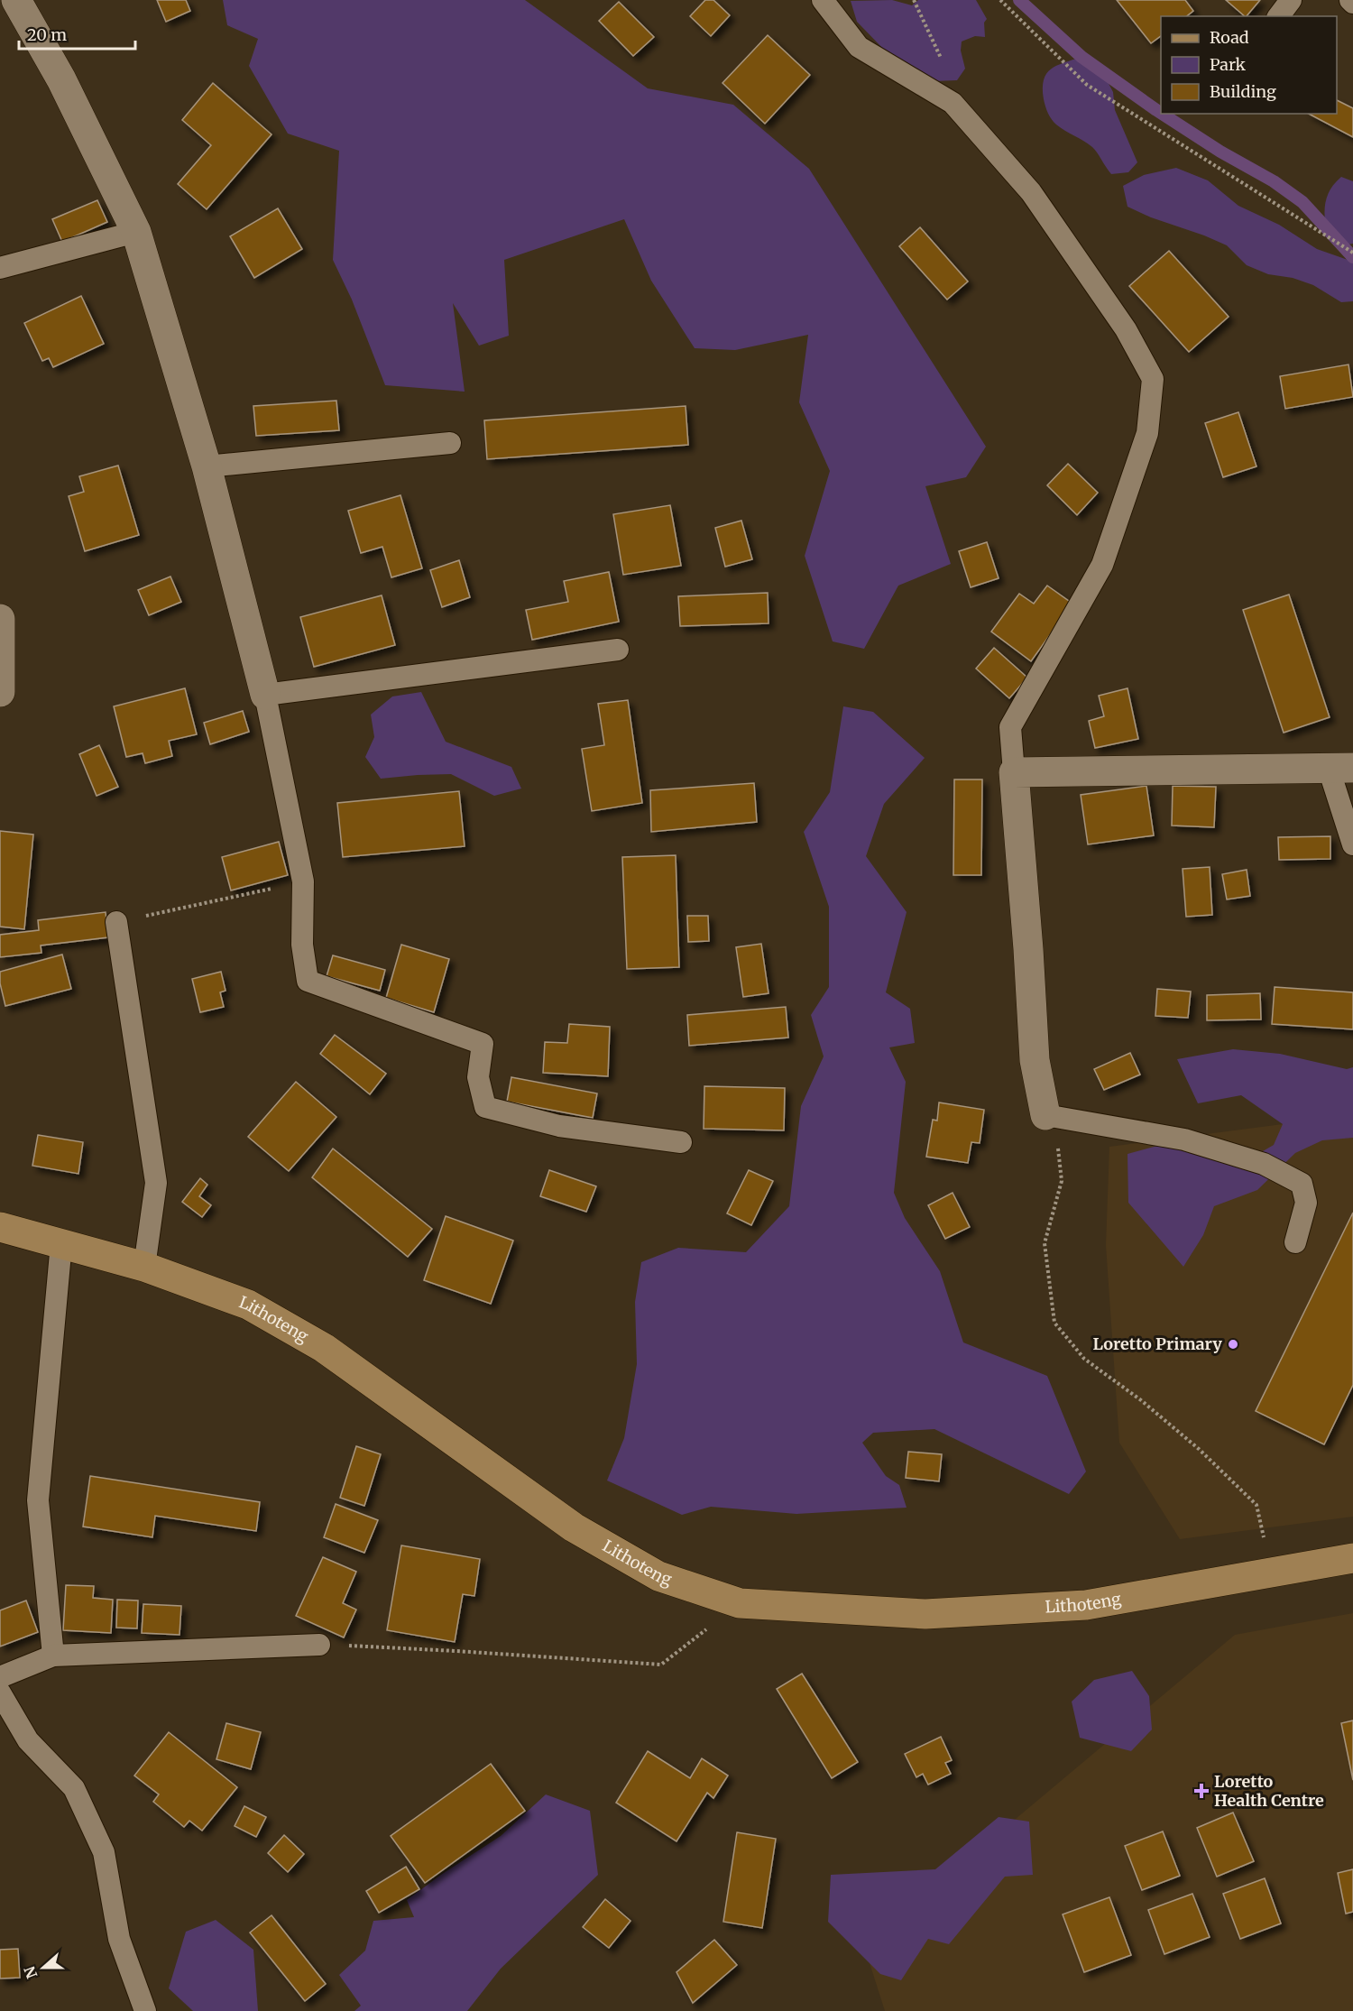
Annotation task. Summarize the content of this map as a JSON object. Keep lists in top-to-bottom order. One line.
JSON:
{"streets":{"main road":["Lithoteng"]},"places":{"other":["Loretto Primary"],"health":["Loretto Health Centre"]},"legend":["Road","Park","Building"],"scale_bar":"20 m","north":"left"}
